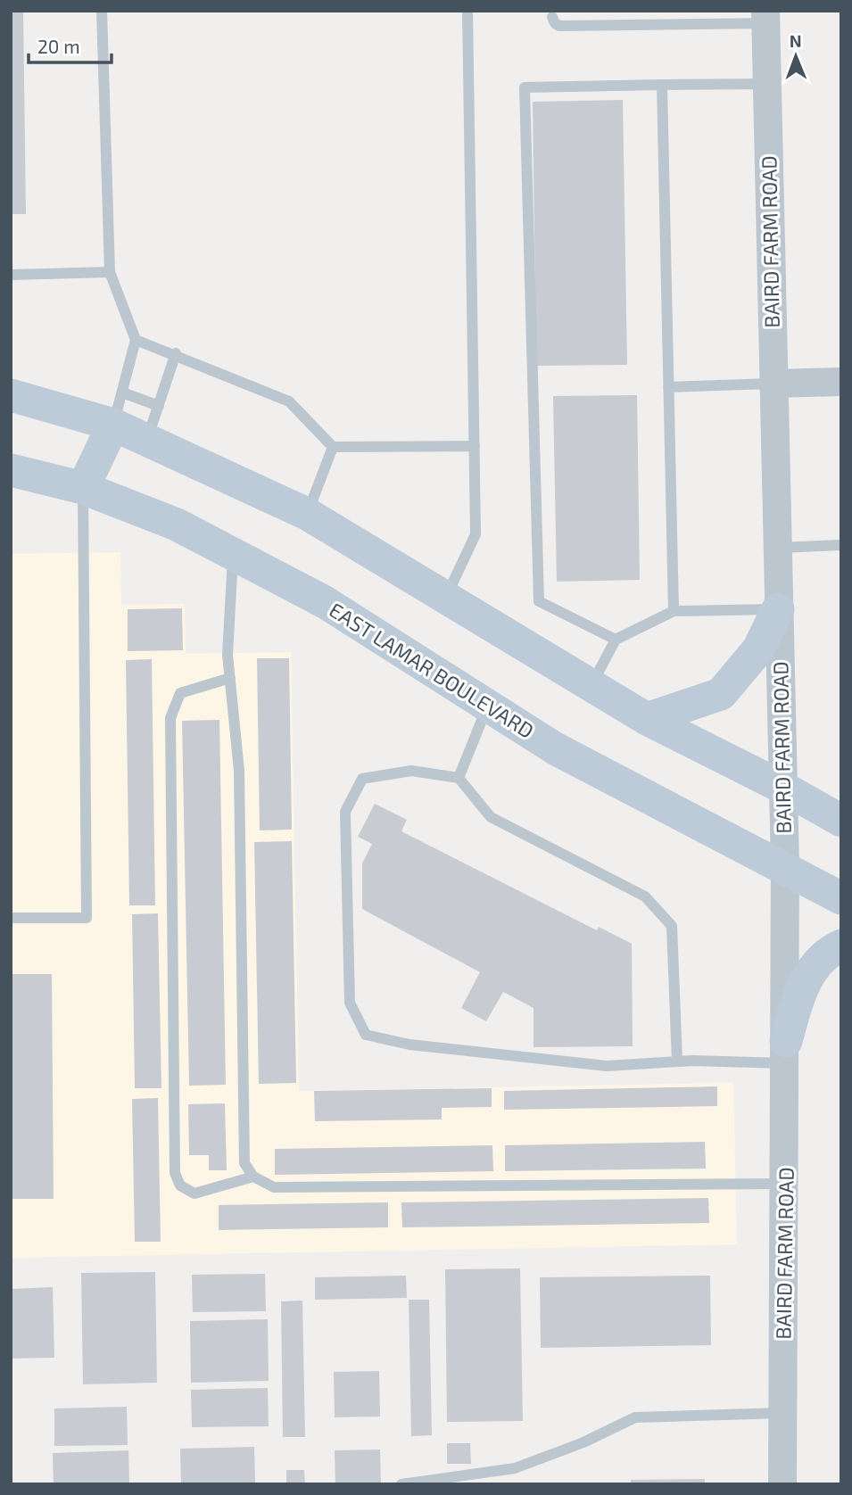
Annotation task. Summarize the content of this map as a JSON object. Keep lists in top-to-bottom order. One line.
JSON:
{"streets":{"main road":["EAST LAMAR BOULEVARD"],"street":["BAIRD FARM ROAD"]},"crossings":[["BAIRD FARM ROAD","EAST LAMAR BOULEVARD"]],"scale_bar":"20 m","north":"top"}
